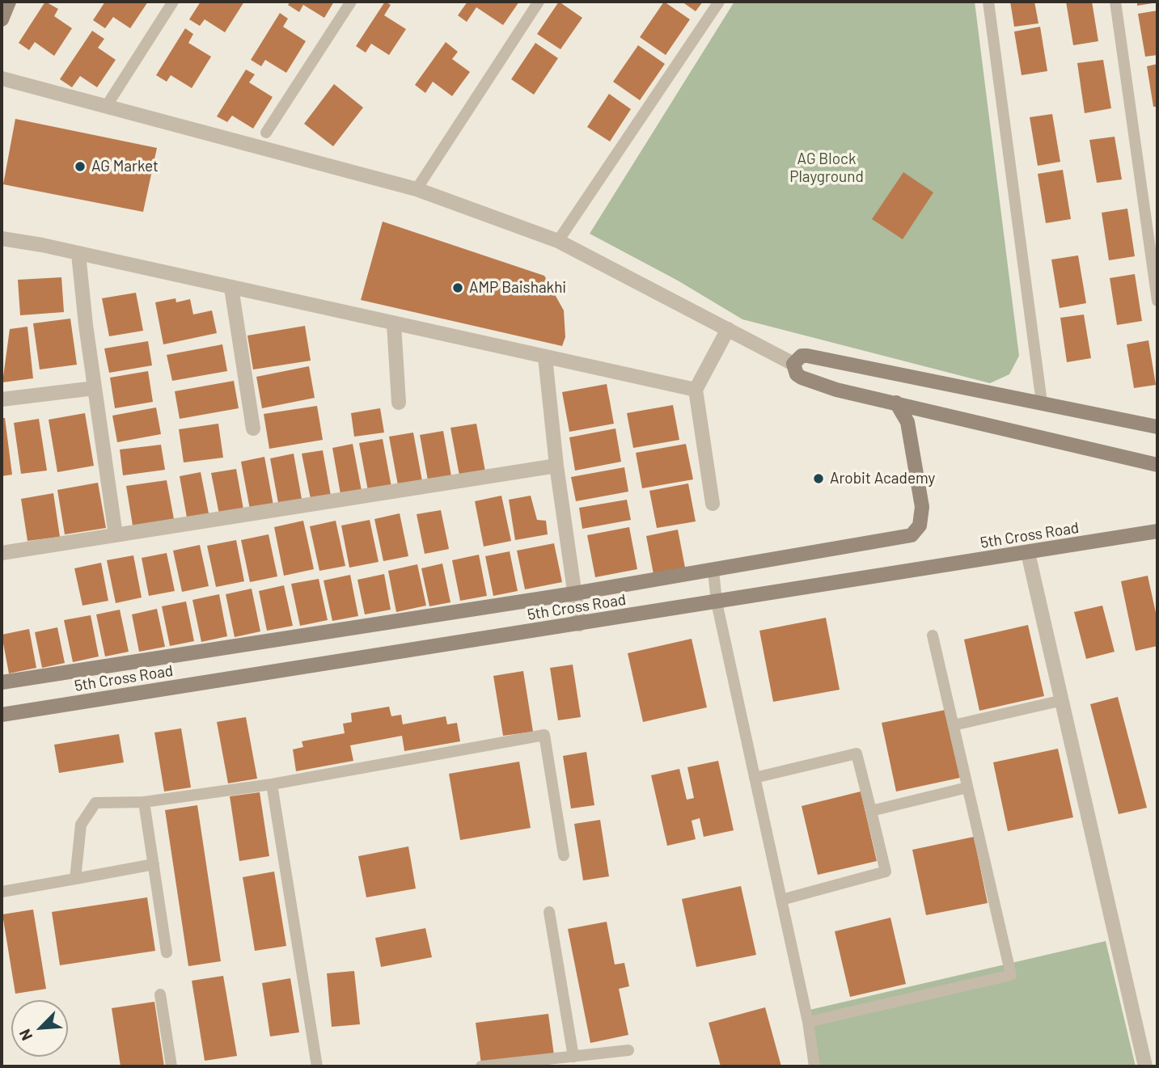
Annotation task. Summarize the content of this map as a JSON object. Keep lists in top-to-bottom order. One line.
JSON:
{"streets":{"street":["5th Cross Road"]},"parks":["AG Block Playground"],"places":["AG Market","AMP Baishakhi","Arobit Academy"],"north":"bottom left"}
